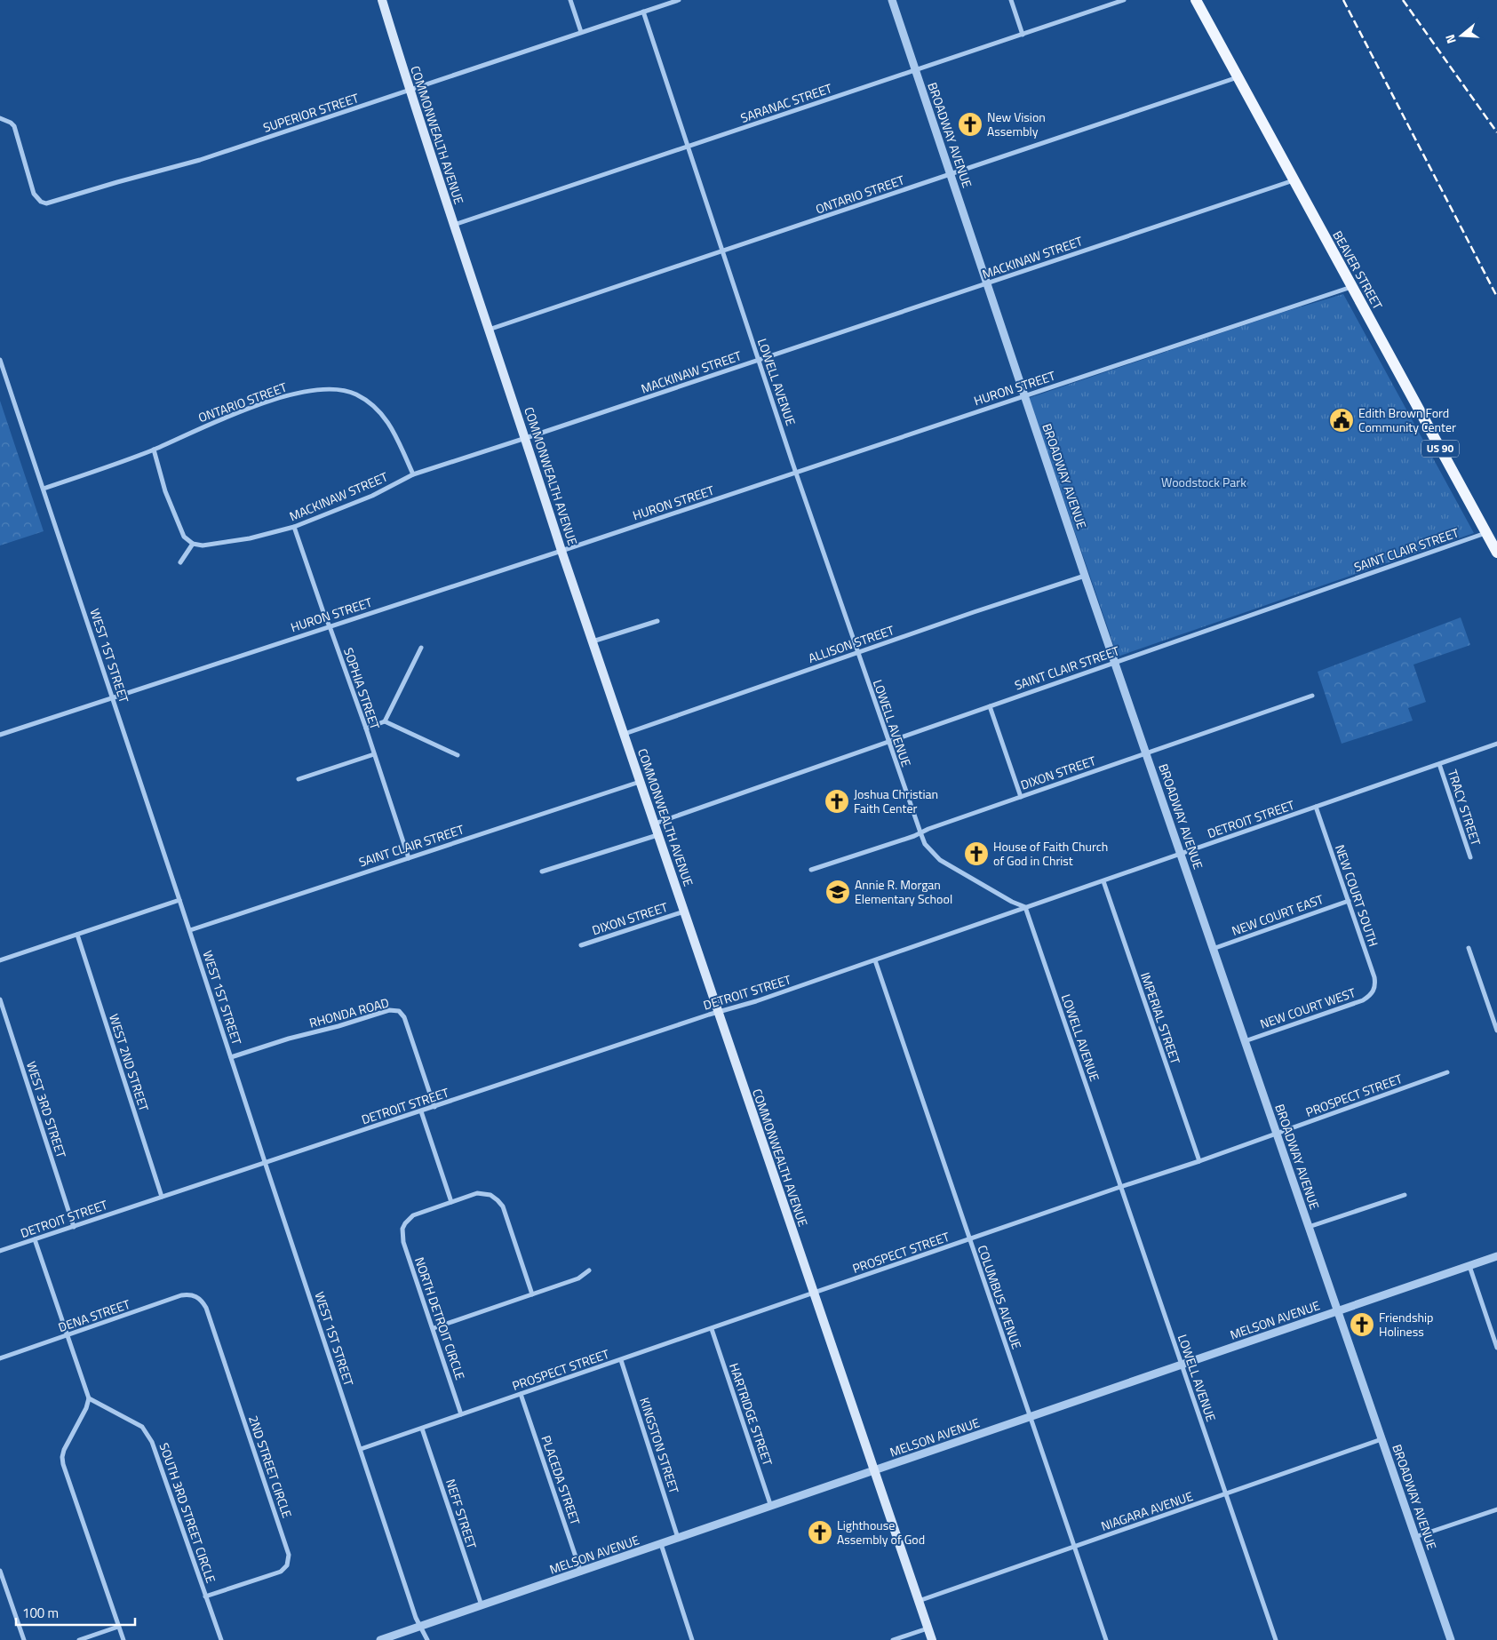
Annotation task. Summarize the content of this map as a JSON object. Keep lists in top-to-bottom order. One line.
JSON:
{"streets":{"main road":["COMMONWEALTH AVENUE","BEAVER STREET","US 90"],"street":["SARANAC STREET","SUPERIOR STREET","BROADWAY AVENUE","ONTARIO STREET","MACKINAW STREET","LOWELL AVENUE","HURON STREET","SAINT CLAIR STREET","ALLISON STREET","WEST 1ST STREET","SOPHIA STREET","DIXON STREET","TRACY STREET","DETROIT STREET","NEW COURT SOUTH","NEW COURT EAST","NEW COURT WEST","RHONDA ROAD","IMPERIAL STREET","WEST 2ND STREET","PROSPECT STREET","WEST 3RD STREET","COLUMBUS AVENUE","DENA STREET","NORTH DETROIT CIRCLE","MELSON AVENUE","HARTRIDGE STREET","KINGSTON STREET","2ND STREET CIRCLE","PLACEDA STREET","NIAGARA AVENUE","SOUTH 3RD STREET CIRCLE","NEFF STREET"]},"crossings":[["SARANAC STREET","COMMONWEALTH AVENUE"],["SARANAC STREET","BROADWAY AVENUE"],["SARANAC STREET","LOWELL AVENUE"],["SUPERIOR STREET","COMMONWEALTH AVENUE"],["SUPERIOR STREET","LOWELL AVENUE"],["COMMONWEALTH AVENUE","ONTARIO STREET"],["COMMONWEALTH AVENUE","MACKINAW STREET"],["COMMONWEALTH AVENUE","HURON STREET"],["COMMONWEALTH AVENUE","SAINT CLAIR STREET"],["COMMONWEALTH AVENUE","ALLISON STREET"],["COMMONWEALTH AVENUE","DIXON STREET"],["COMMONWEALTH AVENUE","DETROIT STREET"],["COMMONWEALTH AVENUE","PROSPECT STREET"],["COMMONWEALTH AVENUE","MELSON AVENUE"],["COMMONWEALTH AVENUE","NIAGARA AVENUE"],["BROADWAY AVENUE","ONTARIO STREET"],["BROADWAY AVENUE","MACKINAW STREET"],["BROADWAY AVENUE","HURON STREET"],["BROADWAY AVENUE","SAINT CLAIR STREET"],["BROADWAY AVENUE","ALLISON STREET"],["BROADWAY AVENUE","DIXON STREET"],["BROADWAY AVENUE","DETROIT STREET"],["BROADWAY AVENUE","NEW COURT EAST"],["BROADWAY AVENUE","NEW COURT WEST"],["BROADWAY AVENUE","PROSPECT STREET"],["BROADWAY AVENUE","MELSON AVENUE"],["BROADWAY AVENUE","NIAGARA AVENUE"],["ONTARIO STREET","MACKINAW STREET"],["ONTARIO STREET","BEAVER STREET"],["ONTARIO STREET","LOWELL AVENUE"],["ONTARIO STREET","WEST 1ST STREET"],["MACKINAW STREET","BEAVER STREET"],["MACKINAW STREET","LOWELL AVENUE"],["MACKINAW STREET","SOPHIA STREET"],["BEAVER STREET","HURON STREET"],["BEAVER STREET","SAINT CLAIR STREET"],["LOWELL AVENUE","HURON STREET"],["LOWELL AVENUE","SAINT CLAIR STREET"],["LOWELL AVENUE","ALLISON STREET"],["LOWELL AVENUE","DIXON STREET"],["LOWELL AVENUE","DETROIT STREET"],["LOWELL AVENUE","PROSPECT STREET"],["LOWELL AVENUE","MELSON AVENUE"],["LOWELL AVENUE","NIAGARA AVENUE"],["HURON STREET","WEST 1ST STREET"],["HURON STREET","SOPHIA STREET"],["SAINT CLAIR STREET","WEST 1ST STREET"],["SAINT CLAIR STREET","SOPHIA STREET"],["WEST 1ST STREET","DETROIT STREET"],["WEST 1ST STREET","RHONDA ROAD"],["WEST 1ST STREET","PROSPECT STREET"],["WEST 1ST STREET","MELSON AVENUE"],["TRACY STREET","DETROIT STREET"],["DETROIT STREET","NEW COURT SOUTH"],["DETROIT STREET","RHONDA ROAD"],["DETROIT STREET","IMPERIAL STREET"],["DETROIT STREET","WEST 2ND STREET"],["DETROIT STREET","WEST 3RD STREET"],["DETROIT STREET","COLUMBUS AVENUE"],["NEW COURT SOUTH","NEW COURT EAST"],["NEW COURT SOUTH","NEW COURT WEST"],["IMPERIAL STREET","PROSPECT STREET"],["PROSPECT STREET","COLUMBUS AVENUE"],["PROSPECT STREET","NORTH DETROIT CIRCLE"],["PROSPECT STREET","HARTRIDGE STREET"],["PROSPECT STREET","KINGSTON STREET"],["PROSPECT STREET","PLACEDA STREET"],["PROSPECT STREET","NEFF STREET"],["COLUMBUS AVENUE","MELSON AVENUE"],["COLUMBUS AVENUE","NIAGARA AVENUE"],["DENA STREET","2ND STREET CIRCLE"],["MELSON AVENUE","HARTRIDGE STREET"],["MELSON AVENUE","KINGSTON STREET"],["MELSON AVENUE","PLACEDA STREET"],["MELSON AVENUE","NEFF STREET"],["2ND STREET CIRCLE","SOUTH 3RD STREET CIRCLE"]],"parks":["Woodstock Park"],"places":{"church":["New Vision Assembly","Joshua Christian Faith Center","House of Faith Church of God in Christ","Friendship Holiness","Lighthouse Assembly of God"],"public building":["Edith Brown Ford Community Center"],"school or university":["Annie R. Morgan Elementary School"]},"scale_bar":"100 m","north":"left"}
